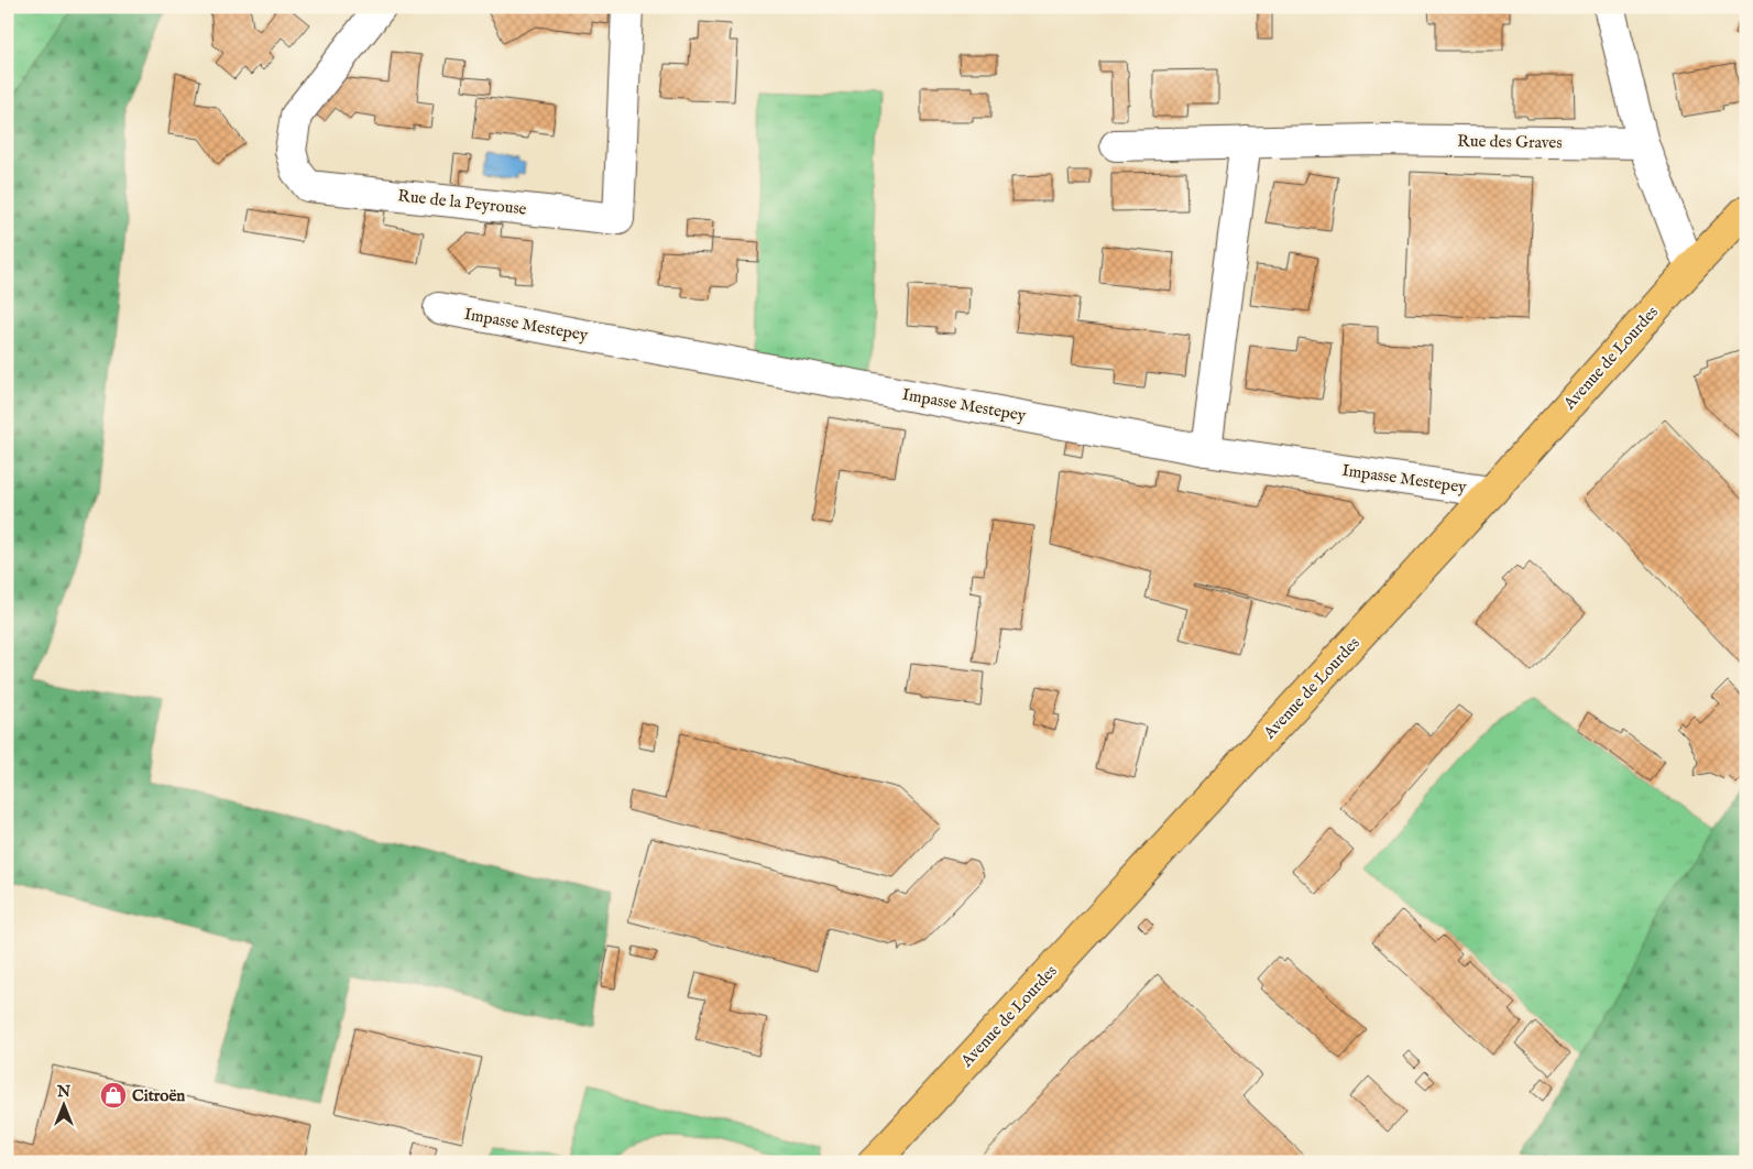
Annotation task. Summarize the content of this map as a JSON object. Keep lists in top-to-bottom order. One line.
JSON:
{"streets":{"main road":["Avenue de Lourdes"],"street":["Rue des Graves","Rue de la Peyrouse","Impasse Mestepey"]},"crossings":[["Impasse Mestepey","Avenue de Lourdes"]],"places":{"shop":["Citroën"]},"north":"top"}
